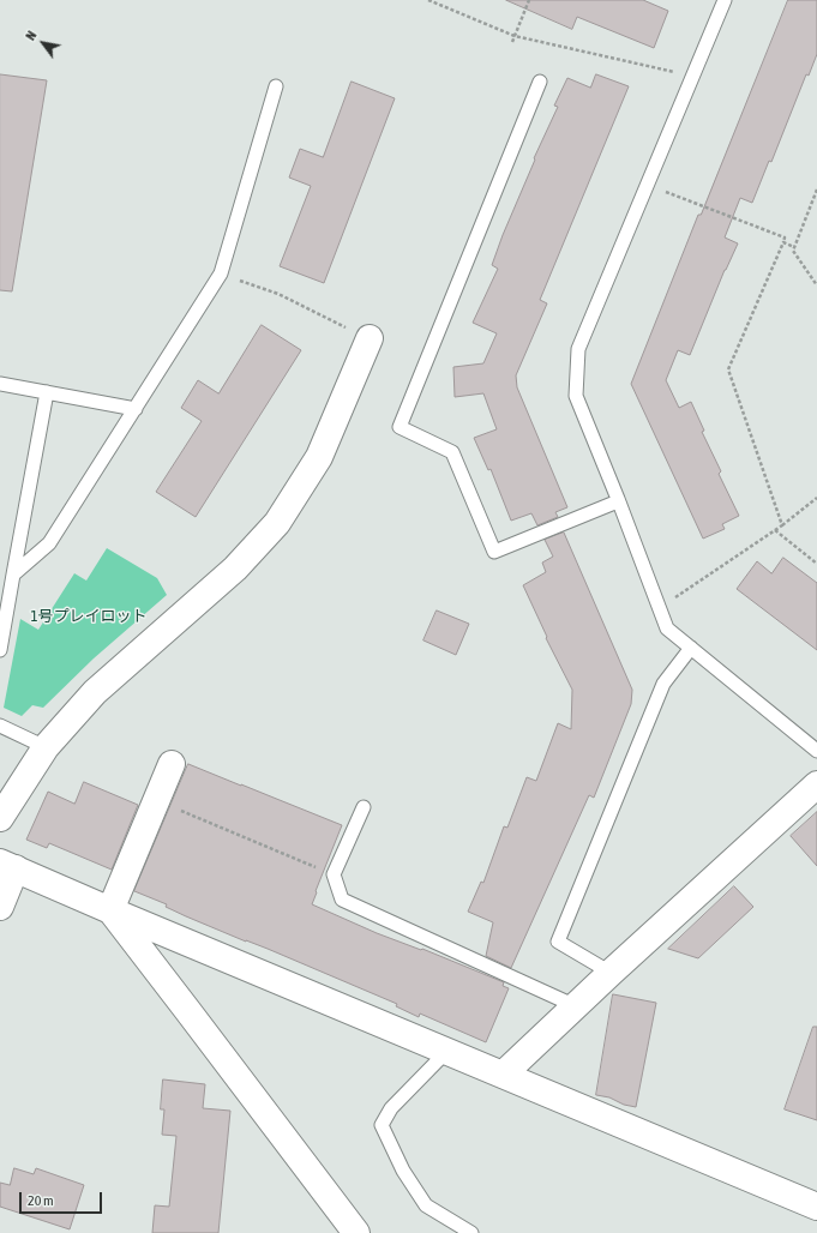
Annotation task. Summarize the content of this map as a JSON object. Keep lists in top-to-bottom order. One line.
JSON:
{"parks":["1号プレイロット"],"scale_bar":"20 m","north":"top left"}
